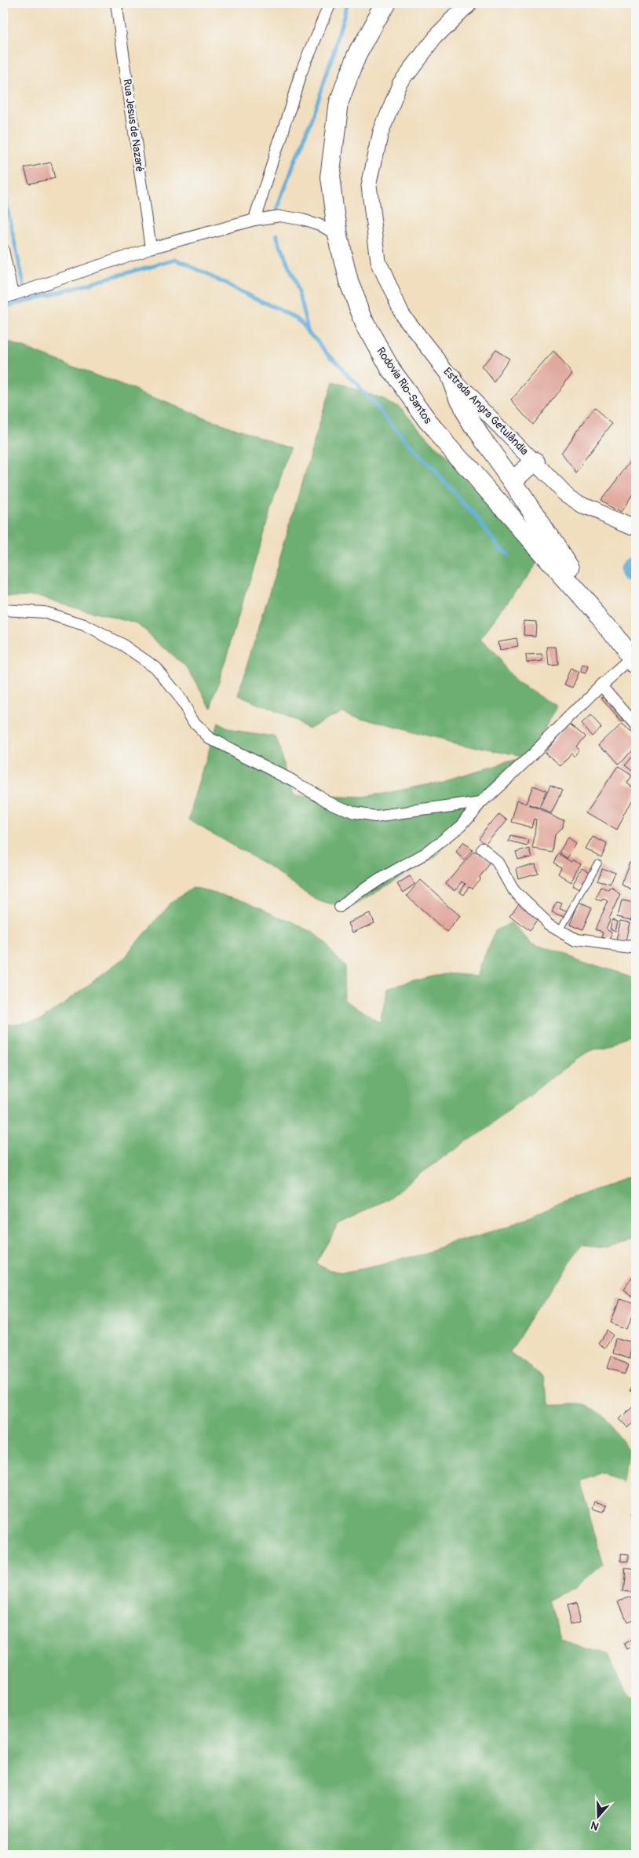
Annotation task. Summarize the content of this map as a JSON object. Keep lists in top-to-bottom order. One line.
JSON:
{"streets":{"highway":["Rodovia Rio-Santos"],"street":["Rua Jesus de Nazaré","Estrada Angra Getulândia"]},"north":"bottom"}
